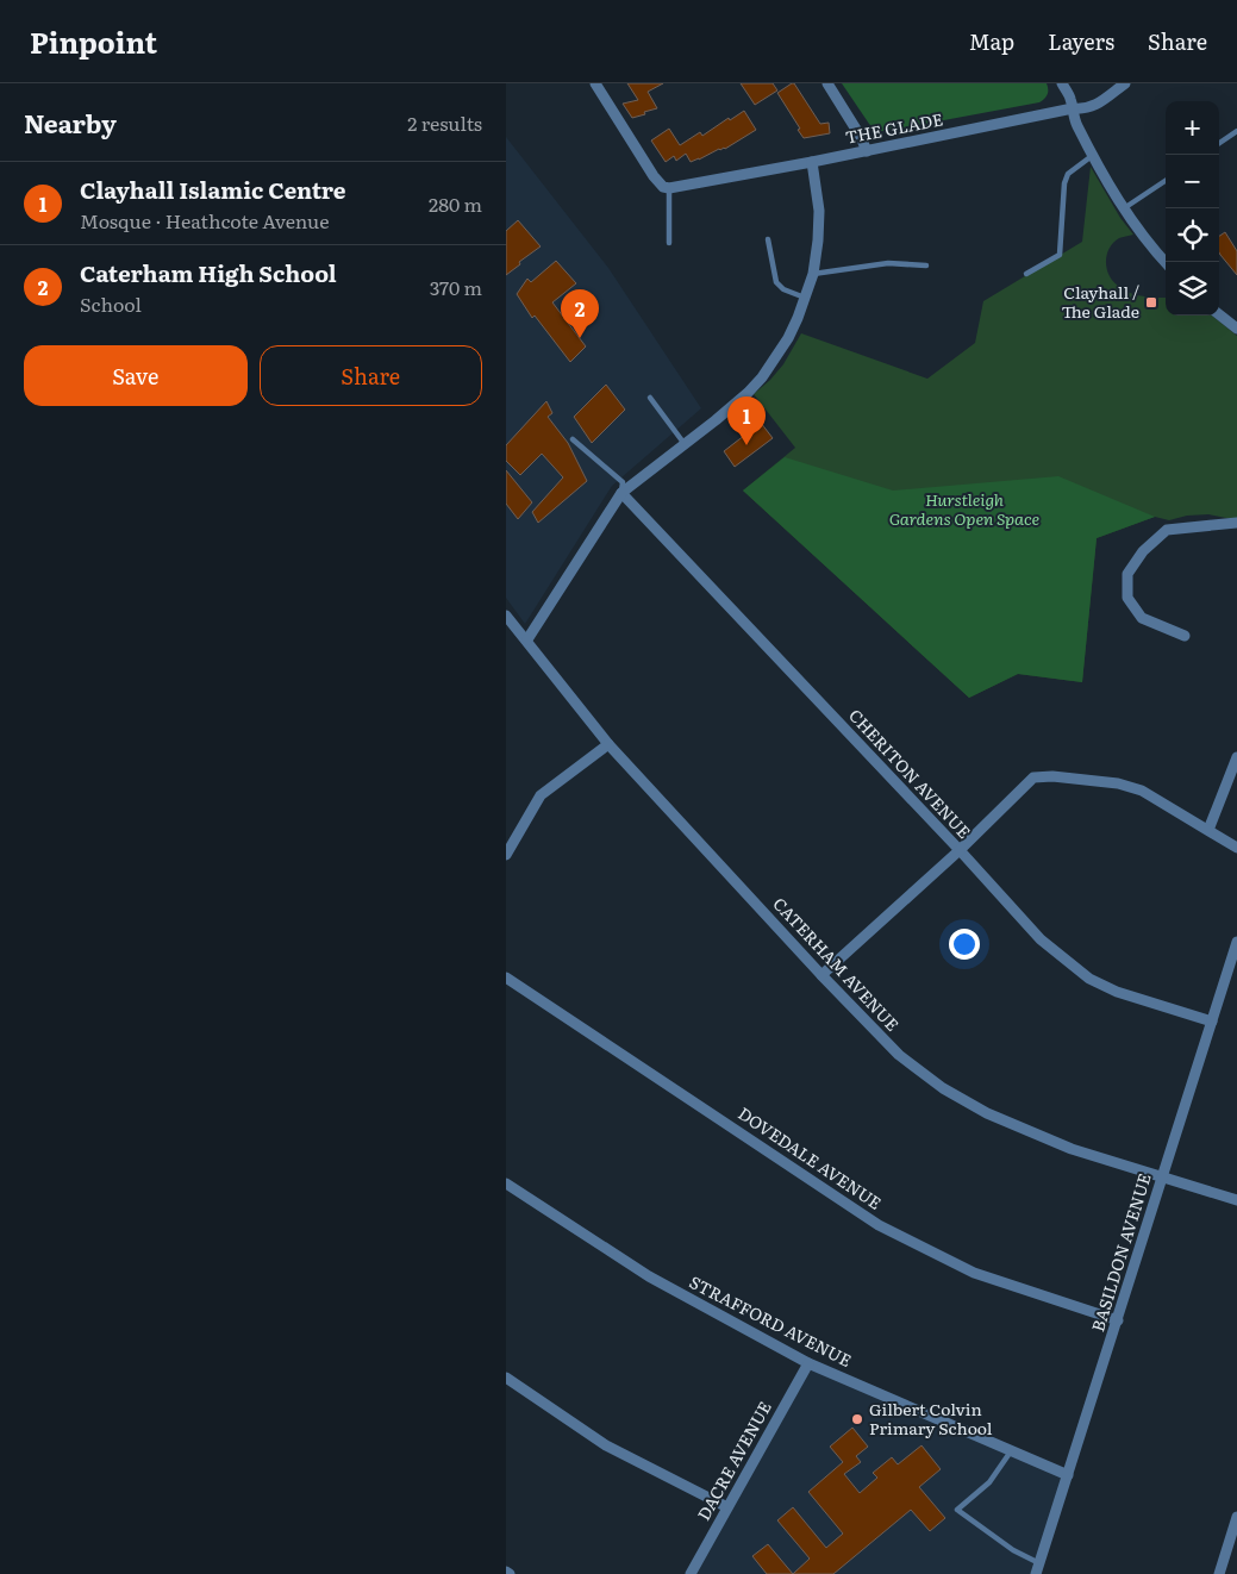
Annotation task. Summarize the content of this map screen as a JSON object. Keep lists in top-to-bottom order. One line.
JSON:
{"streets":{"street":["THE GLADE","CHERITON AVENUE","CATERHAM AVENUE","DOVEDALE AVENUE","BASILDON AVENUE","STRAFFORD AVENUE","DACRE AVENUE"]},"crossings":[["CHERITON AVENUE","BASILDON AVENUE"],["CATERHAM AVENUE","BASILDON AVENUE"],["DOVEDALE AVENUE","BASILDON AVENUE"],["BASILDON AVENUE","STRAFFORD AVENUE"],["STRAFFORD AVENUE","DACRE AVENUE"]],"parks":["Hurstleigh Gardens Open Space"],"places":{"transit":["Clayhall / The Glade"],"other":["Gilbert Colvin Primary School"]},"page":{"header":"Pinpoint","nav":["Map","Layers","Share"],"heading":["Nearby","2 results"],"map_buttons":["+","−"],"list":[{"mark":"1","name":"Clayhall Islamic Centre","note":"Mosque · Heathcote Avenue","value":"280 m"},{"mark":"2","name":"Caterham High School","note":"School","value":"370 m"}],"pins":["2","1"],"buttons":["Save","Share"]}}
